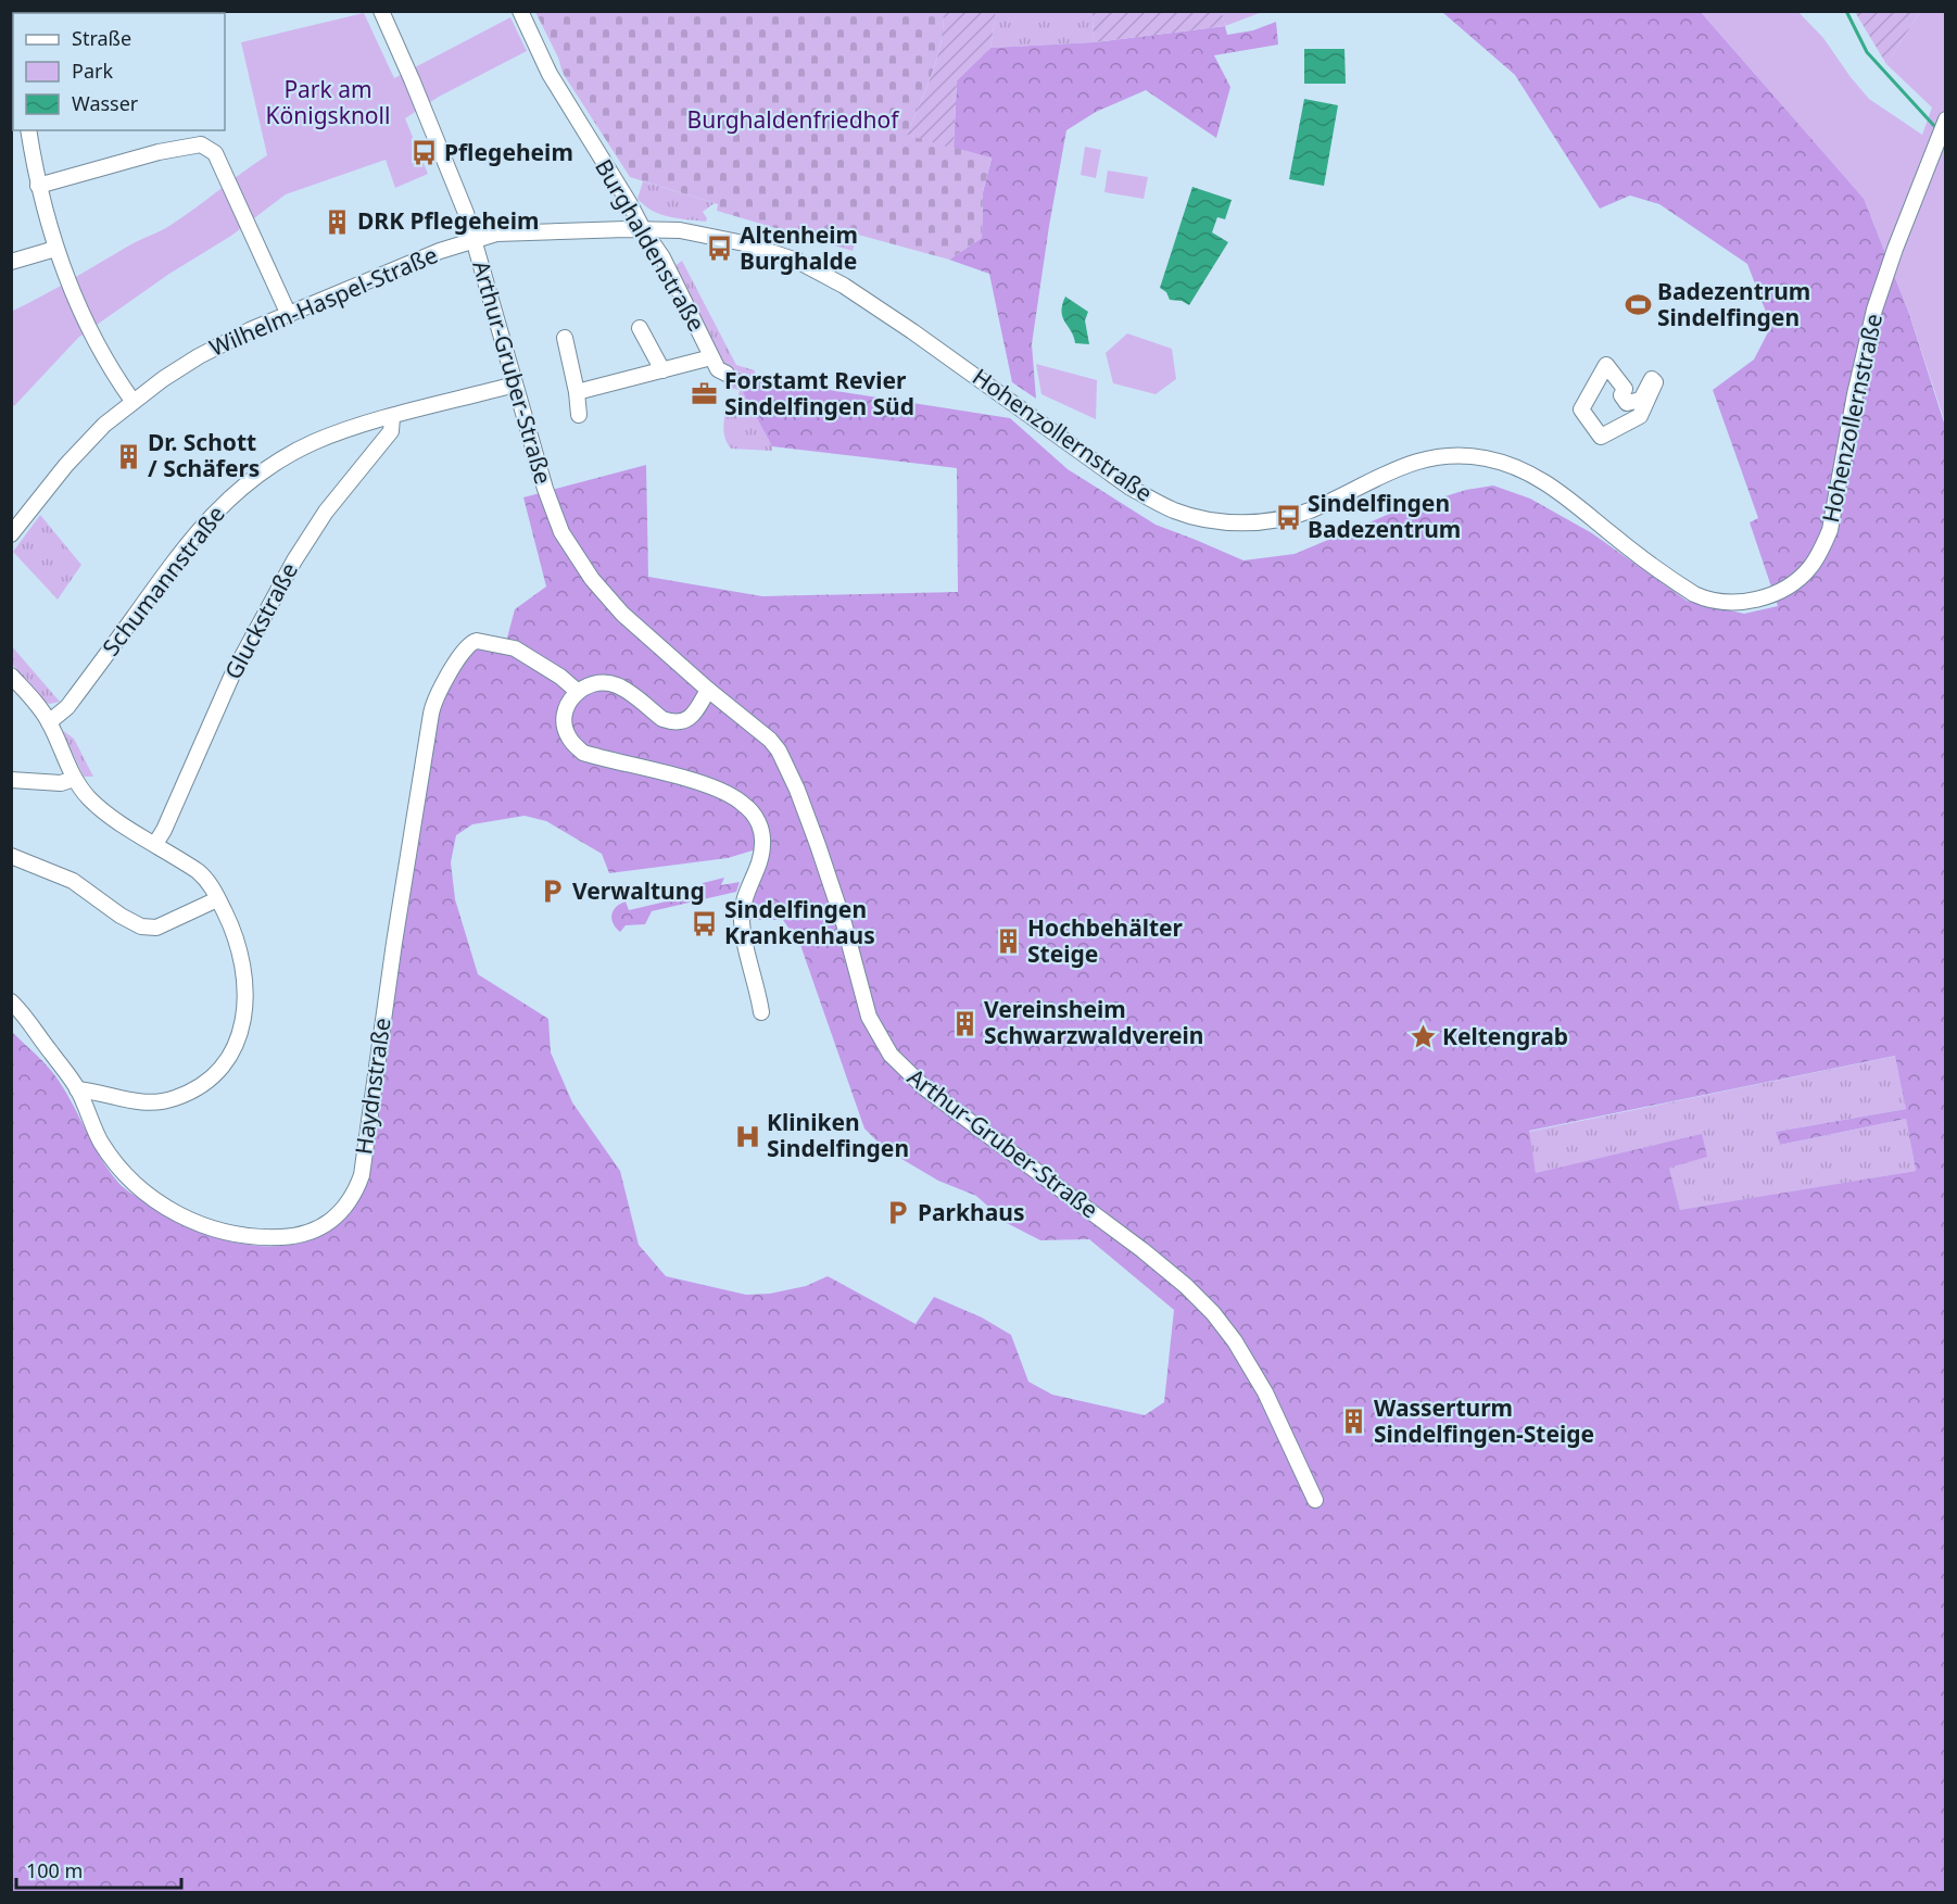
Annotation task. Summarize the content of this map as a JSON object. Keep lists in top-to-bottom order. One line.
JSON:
{"streets":{"street":["Burghaldenstraße","Wilhelm-Haspel-Straße","Arthur-Gruber-Straße","Hohenzollernstraße","Schumannstraße","Gluckstraße","Haydnstraße"]},"crossings":[["Burghaldenstraße","Hohenzollernstraße"],["Wilhelm-Haspel-Straße","Arthur-Gruber-Straße"],["Wilhelm-Haspel-Straße","Hohenzollernstraße"],["Arthur-Gruber-Straße","Hohenzollernstraße"],["Arthur-Gruber-Straße","Schumannstraße"],["Schumannstraße","Gluckstraße"]],"parks":["Park am Königsknoll","Burghaldenfriedhof"],"places":{"bus stop":["Pflegeheim","Altenheim Burghalde","Sindelfingen Badezentrum","Sindelfingen Krankenhaus"],"building":["DRK Pflegeheim","Dr. Schott / Schäfers","Hochbehälter Steige","Vereinsheim Schwarzwaldverein","Wasserturm Sindelfingen-Steige"],"sports":["Badezentrum Sindelfingen"],"office":["Forstamt Revier Sindelfingen Süd"],"parking":["Verwaltung","Parkhaus"],"place":["Keltengrab"],"hospital":["Kliniken Sindelfingen"]},"legend":["Straße","Park","Wasser"],"scale_bar":"100 m"}
